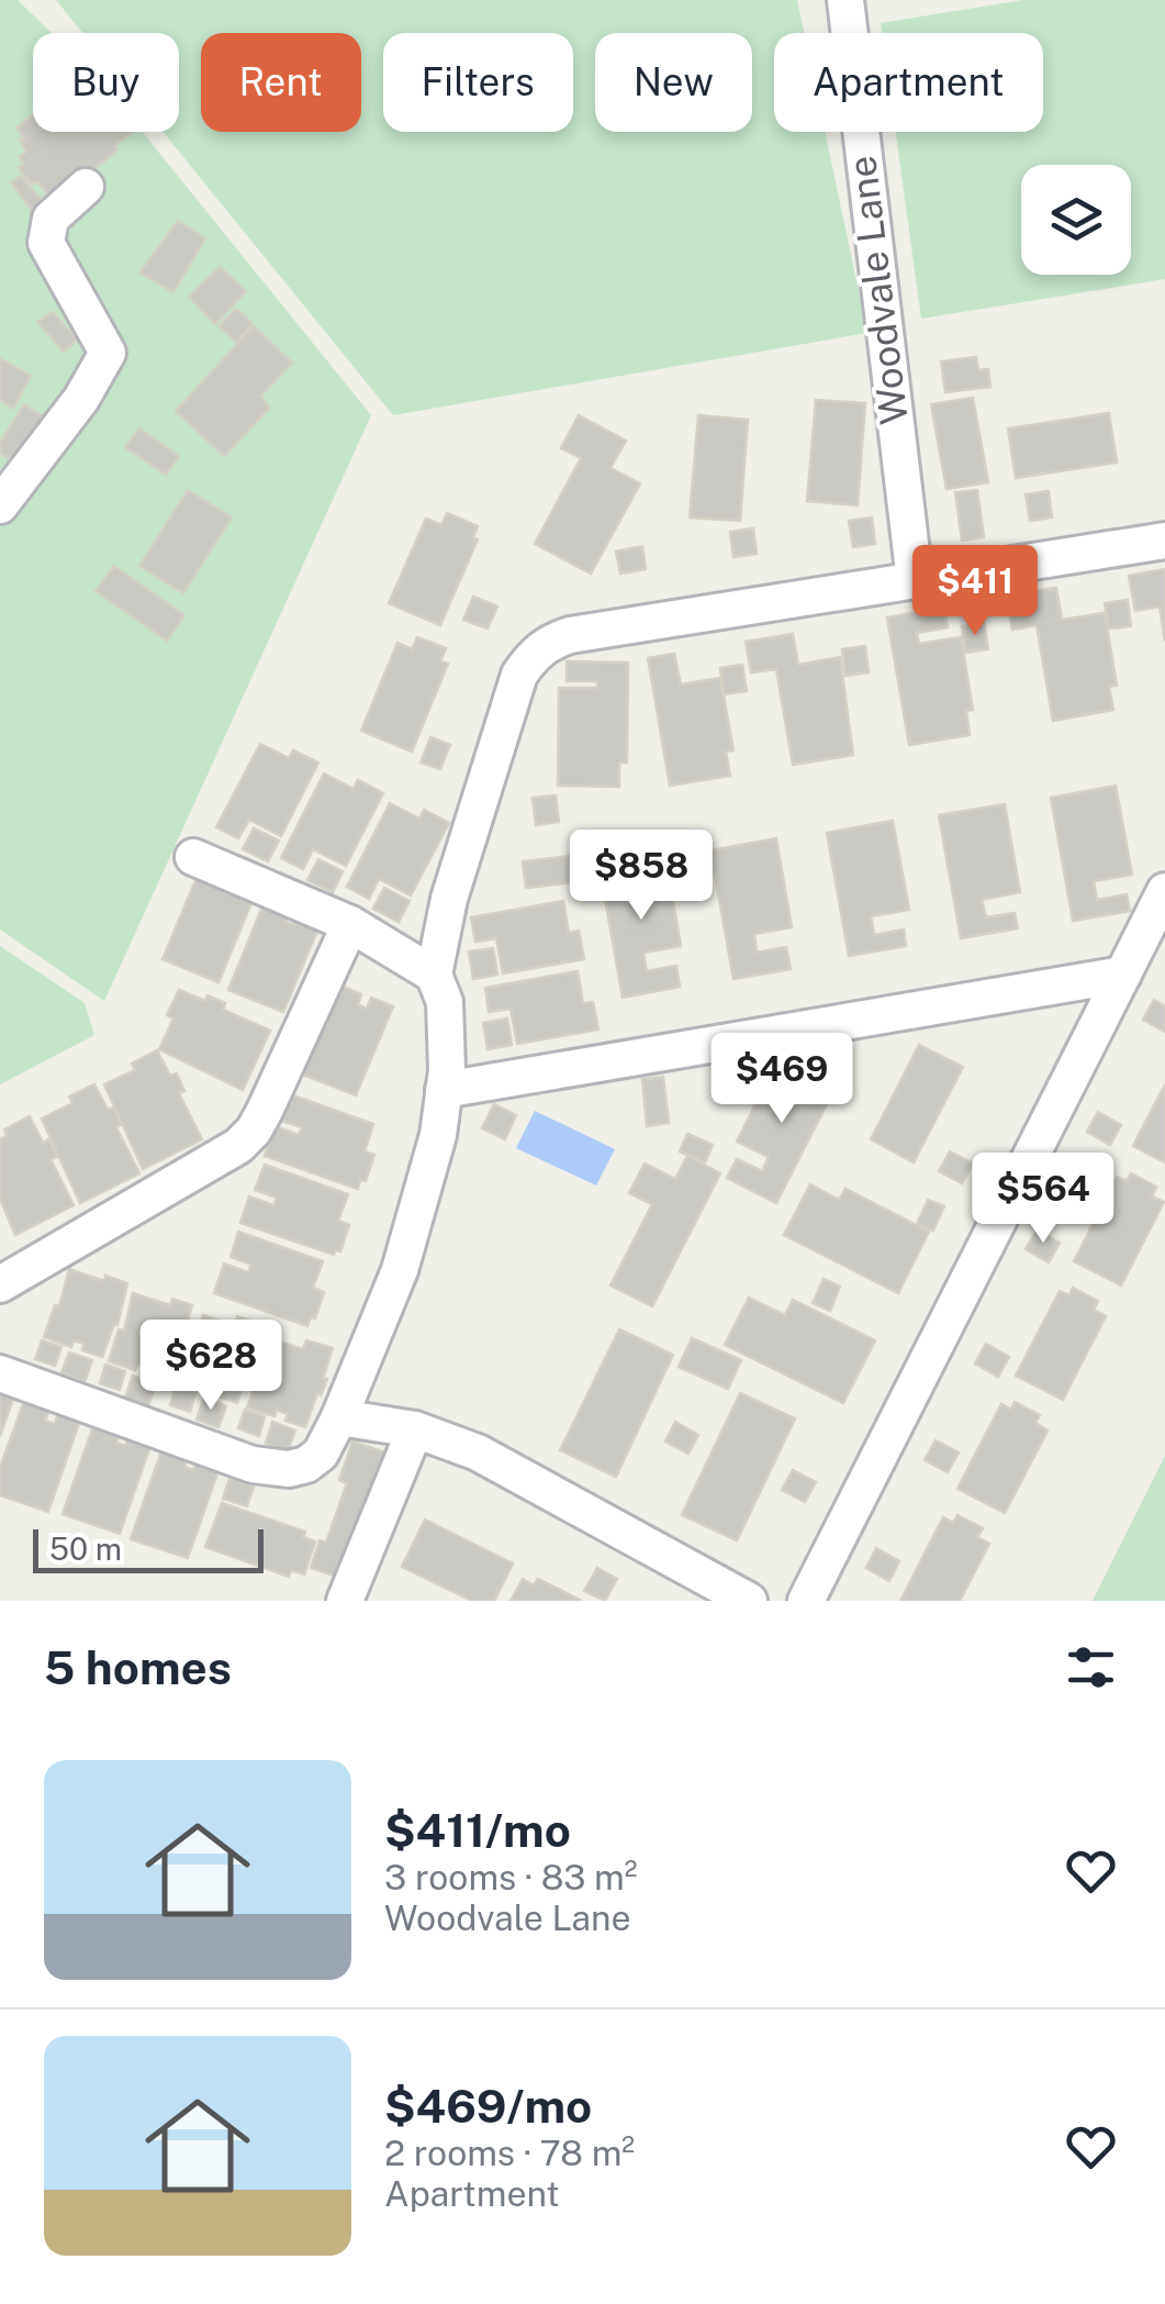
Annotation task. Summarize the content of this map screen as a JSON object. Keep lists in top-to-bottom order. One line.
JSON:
{"streets":{"street":["Woodvale Lane"]},"scale_bar":"50 m","page":{"chip":["Buy","Rent","Filters","New","Apartment"],"price":["$411","$858","$469","$564","$628"],"scale":"50 m","heading":"5 homes","list":[{"name":"$411/mo","note":"3 rooms · 83 m² · Woodvale Lane"},{"name":"$469/mo","note":"2 rooms · 78 m² · Apartment"}]}}
